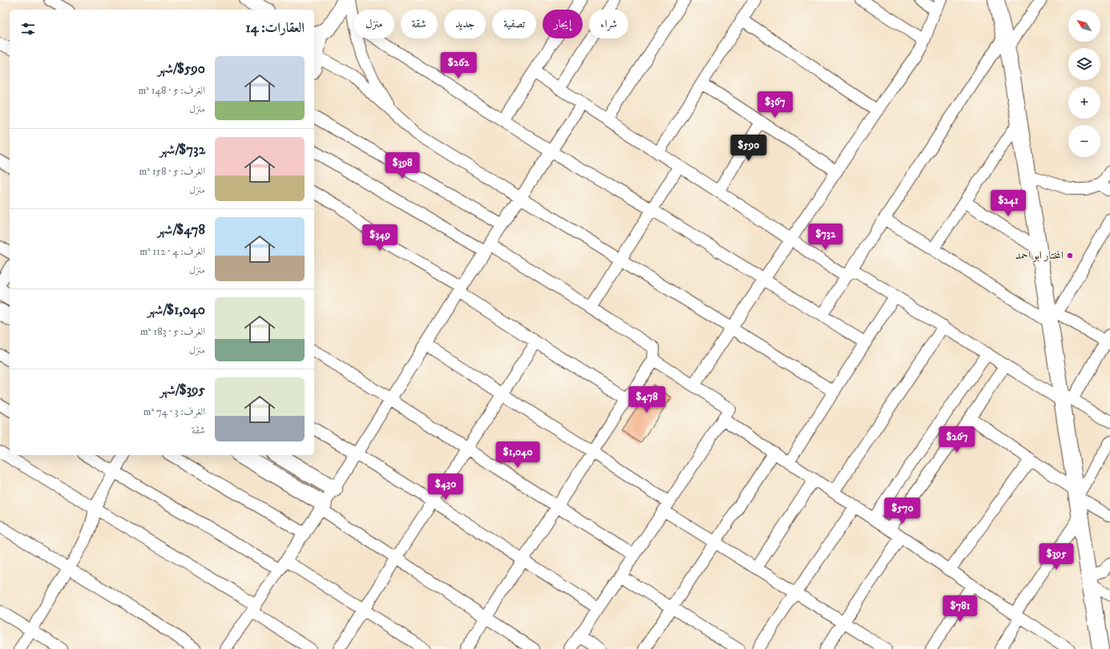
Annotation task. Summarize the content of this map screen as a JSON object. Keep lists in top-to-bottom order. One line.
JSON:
{"places":["المختار ابو احمد"],"north":"top left","page":{"map_buttons":["+","−"],"chip":["شراء","إيجار","تصفية","جديد","شقة","منزل"],"heading":"العقارات: 14","list":[{"name":"$590/شهر","note":"الغرف: 5 · 148 m² · منزل"},{"name":"$732/شهر","note":"الغرف: 5 · 158 m² · منزل"},{"name":"$478/شهر","note":"الغرف: 4 · 112 m² · منزل"},{"name":"$1,040/شهر","note":"الغرف: 5 · 183 m² · منزل"},{"name":"$395/شهر","note":"الغرف: 3 · 74 m² · شقة"}],"price":["$262","$367","$590","$398","$241","$732","$349","$478","$267","$1,040","$430","$570","$395","$781"]}}
